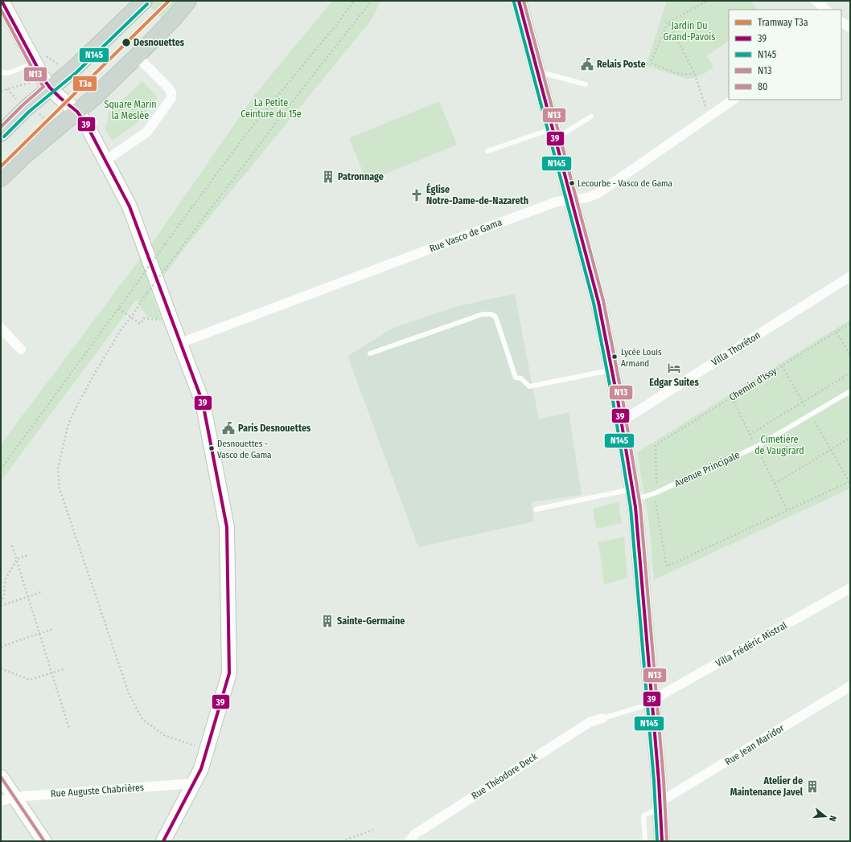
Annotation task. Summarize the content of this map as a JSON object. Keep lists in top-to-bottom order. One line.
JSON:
{"streets":{"street":["Rue Vasco de Gama","Villa Thoréton","Villa Frédéric Mistral","Rue Jean Maridor","Rue Théodore Deck","Rue Auguste Chabrières"],"lane":["Avenue Principale"],"path":["Chemin d'Issy"]},"crossings":[["Chemin d'Issy","Avenue Principale"]],"parks":["Jardin Du Grand-Pavois","La Petite Ceinture du 15e","Square Marin la Meslée","Cimetière de Vaugirard"],"places":{"other":["Desnouettes","Lecourbe - Vasco de Gama","Lycée Louis Armand","Desnouettes - Vasco de Gama"],"public building":["Relais Poste","Paris Desnouettes"],"building":["Patronnage","Sainte-Germaine","Atelier de Maintenance Javel"],"church":["Église Notre-Dame-de-Nazareth"],"hotel":["Edgar Suites"]},"lines":["tram line T3a","transit line 39","transit line N13","transit line N145","transit line 80"],"legend":["Tramway T3a","39","N145","N13","80"],"north":"right"}
